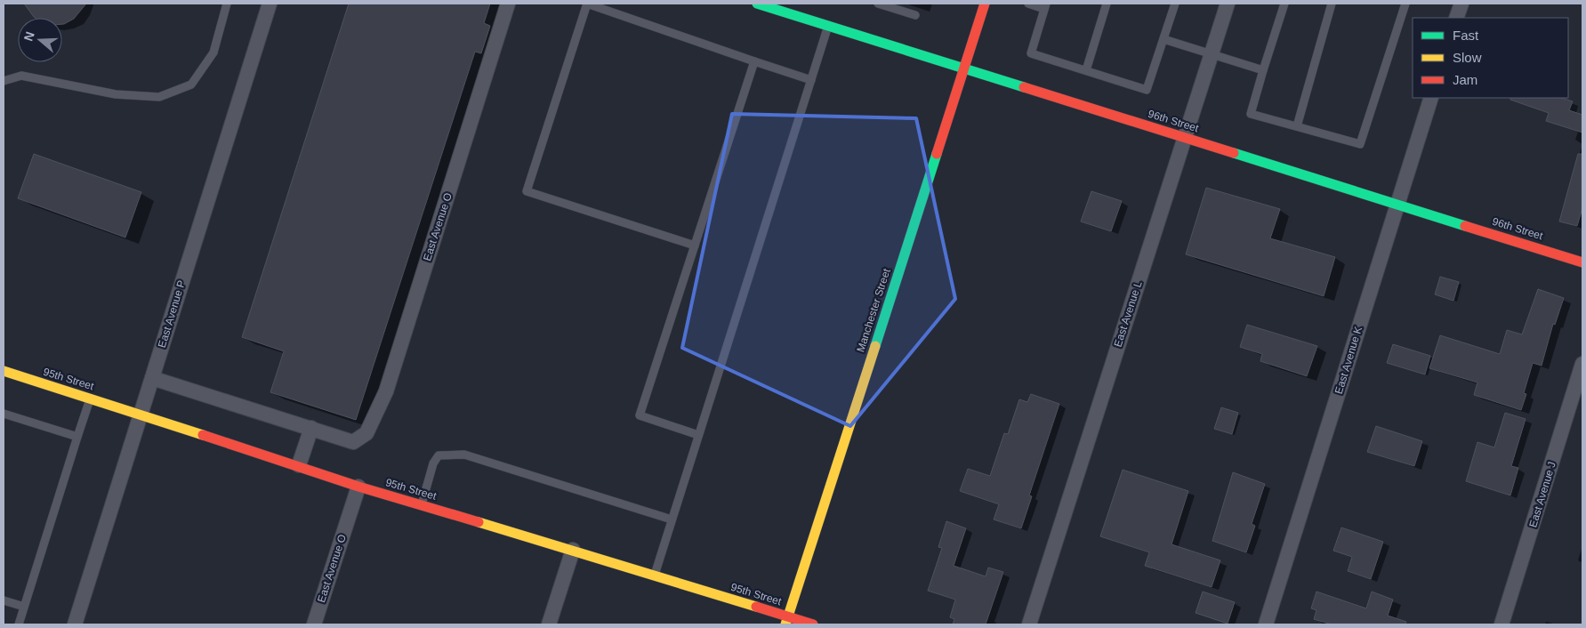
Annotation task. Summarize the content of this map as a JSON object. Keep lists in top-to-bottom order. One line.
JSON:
{"streets":{"street":["96th Street","East Avenue O","Manchester Street","East Avenue P","East Avenue L","East Avenue K","95th Street","East Avenue J"]},"crossings":[["96th Street","Manchester Street"],["96th Street","East Avenue L"],["96th Street","East Avenue K"],["East Avenue O","95th Street"],["Manchester Street","95th Street"],["East Avenue P","95th Street"]],"legend":["Fast","Slow","Jam"],"north":"left"}
